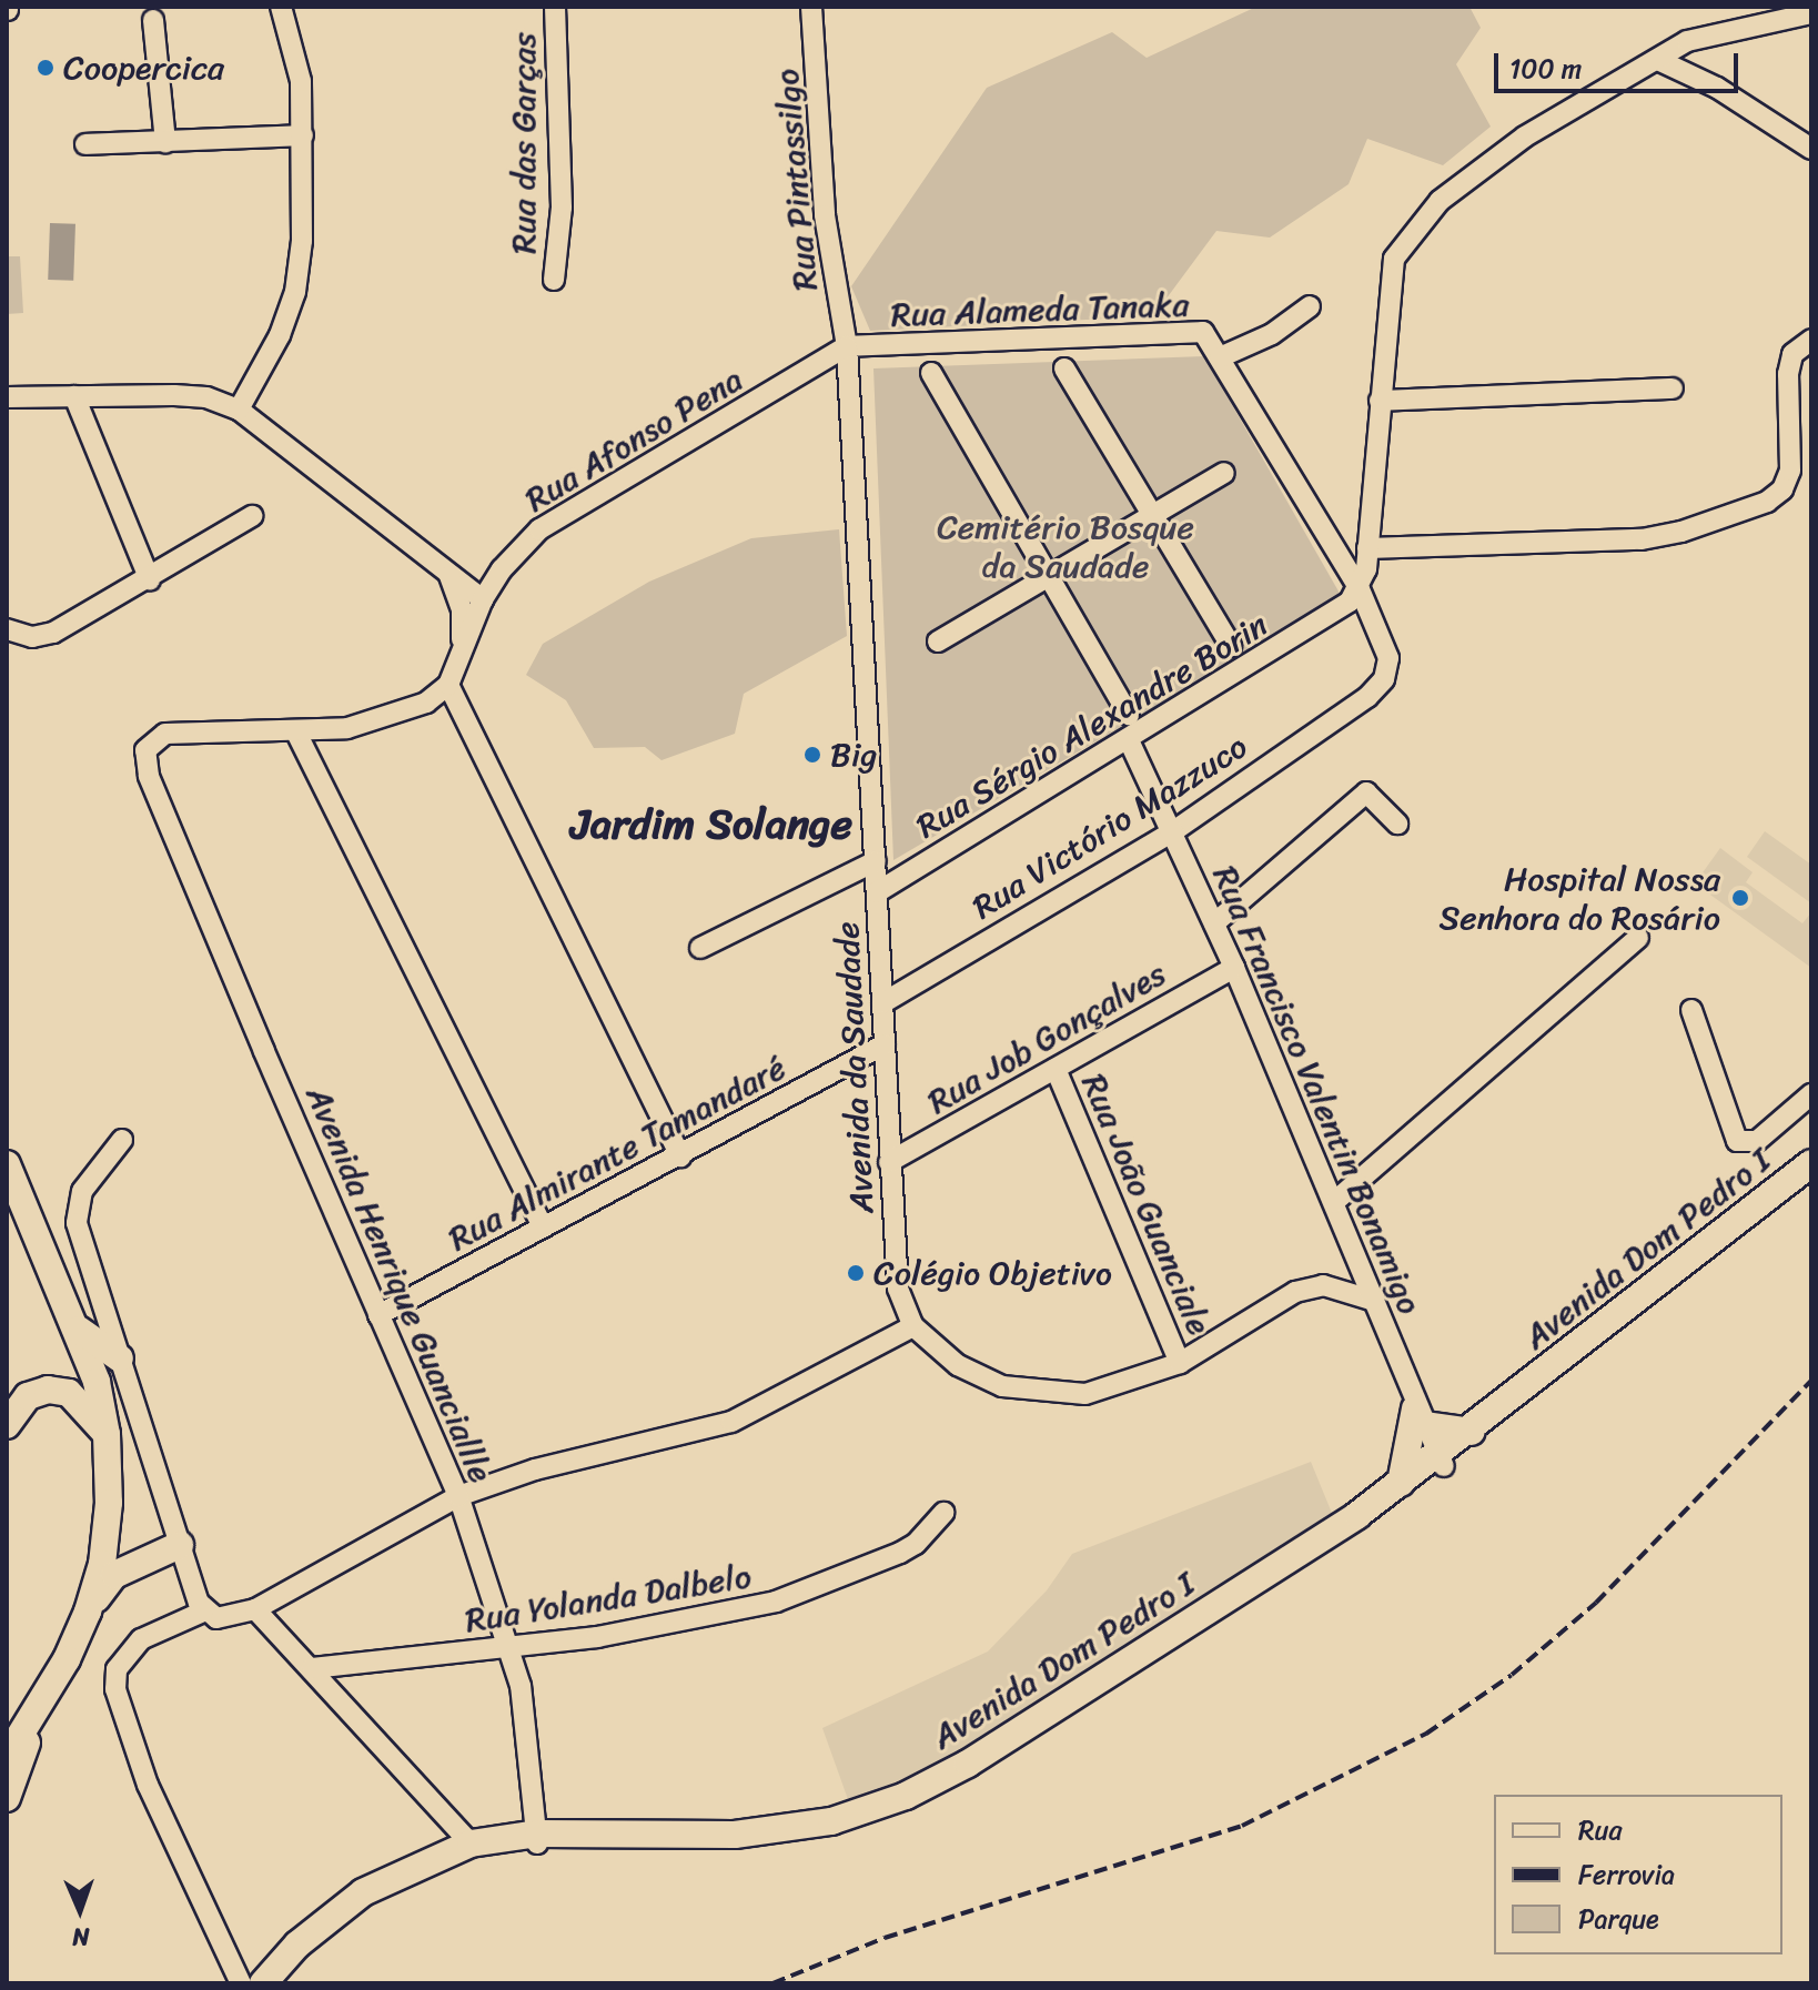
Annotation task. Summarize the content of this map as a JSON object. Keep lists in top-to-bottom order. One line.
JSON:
{"streets":{"main road":["Avenida Dom Pedro I"],"street":["Rua das Garças","Rua Pintassilgo","Rua Alameda Tanaka","Rua Afonso Pena","Rua Sérgio Alexandre Borin","Rua Victório Mazzuco","Rua Job Gonçalves","Avenida da Saudade","Rua Francisco Valentin Bonamigo","Rua Almirante Tamandaré","Rua João Guanciale","Avenida Henrique Guanciallle","Rua Yolanda Dalbelo"]},"crossings":[["Rua Pintassilgo","Rua Alameda Tanaka"],["Rua Pintassilgo","Rua Afonso Pena"],["Rua Pintassilgo","Avenida da Saudade"],["Rua Alameda Tanaka","Rua Afonso Pena"],["Rua Alameda Tanaka","Rua Sérgio Alexandre Borin"],["Rua Alameda Tanaka","Rua Victório Mazzuco"],["Rua Alameda Tanaka","Avenida da Saudade"],["Rua Afonso Pena","Avenida da Saudade"],["Rua Sérgio Alexandre Borin","Avenida da Saudade"],["Rua Sérgio Alexandre Borin","Rua Francisco Valentin Bonamigo"],["Rua Victório Mazzuco","Avenida da Saudade"],["Rua Victório Mazzuco","Rua Francisco Valentin Bonamigo"],["Rua Job Gonçalves","Avenida da Saudade"],["Rua Job Gonçalves","Rua Francisco Valentin Bonamigo"],["Rua Job Gonçalves","Rua João Guanciale"],["Avenida da Saudade","Rua Francisco Valentin Bonamigo"],["Avenida da Saudade","Rua Almirante Tamandaré"],["Avenida da Saudade","Rua João Guanciale"],["Rua Francisco Valentin Bonamigo","Avenida Dom Pedro I"],["Rua Almirante Tamandaré","Avenida Henrique Guanciallle"],["Avenida Dom Pedro I","Avenida Henrique Guanciallle"],["Avenida Henrique Guanciallle","Rua Yolanda Dalbelo"]],"districts":["Jardim Solange"],"parks":["Cemitério Bosque da Saudade"],"places":["Coopercica","Big","Hospital Nossa Senhora do Rosário","Colégio Objetivo"],"legend":["Rua","Ferrovia","Parque"],"scale_bar":"100 m","north":"bottom"}
